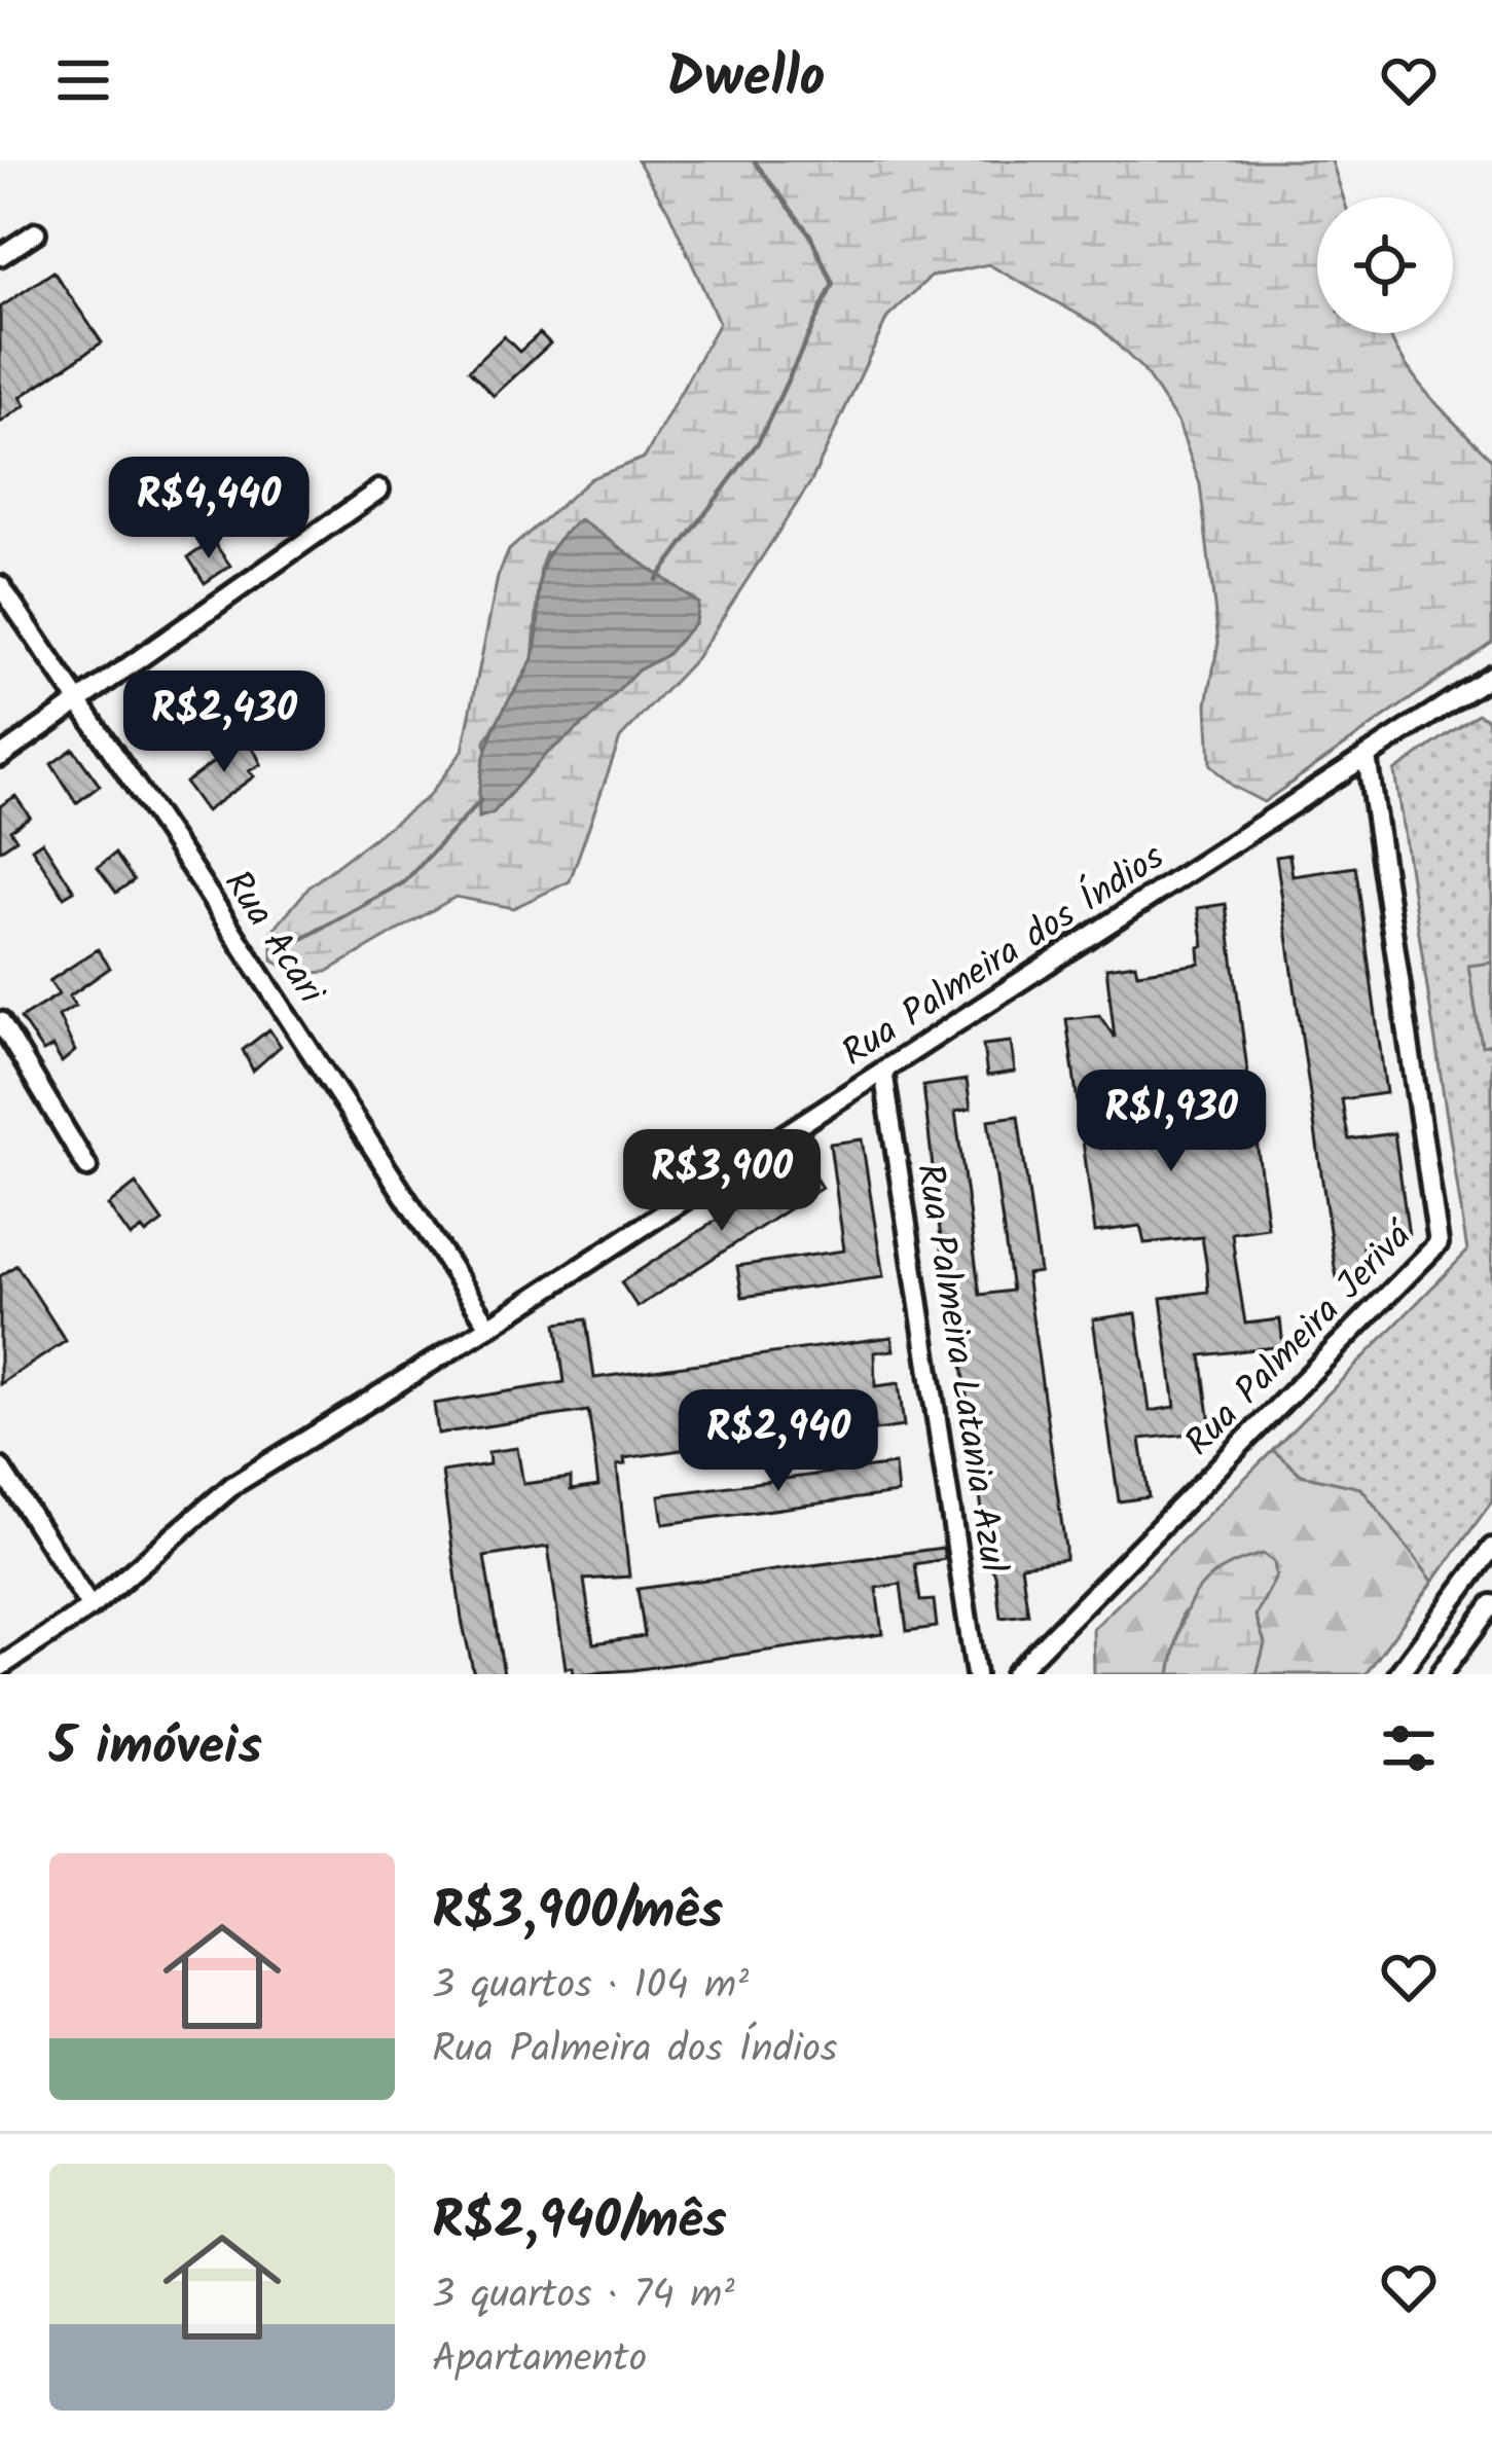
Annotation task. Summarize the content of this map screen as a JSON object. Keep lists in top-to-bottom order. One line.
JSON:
{"streets":{"street":["Rua Acari","Rua Palmeira dos Índios","Rua Palmeira Jerivá","Rua Palmeira Latania Azul"]},"crossings":[["Rua Acari","Rua Palmeira dos Índios"],["Rua Palmeira dos Índios","Rua Palmeira Jerivá"],["Rua Palmeira dos Índios","Rua Palmeira Latania Azul"]],"page":{"header":"Dwello","price":["R$4,440","R$2,430","R$1,930","R$3,900","R$2,940"],"heading":"5 imóveis","list":[{"name":"R$3,900/mês","note":"3 quartos · 104 m² · Rua Palmeira dos Índios"},{"name":"R$2,940/mês","note":"3 quartos · 74 m² · Apartamento"}]}}
